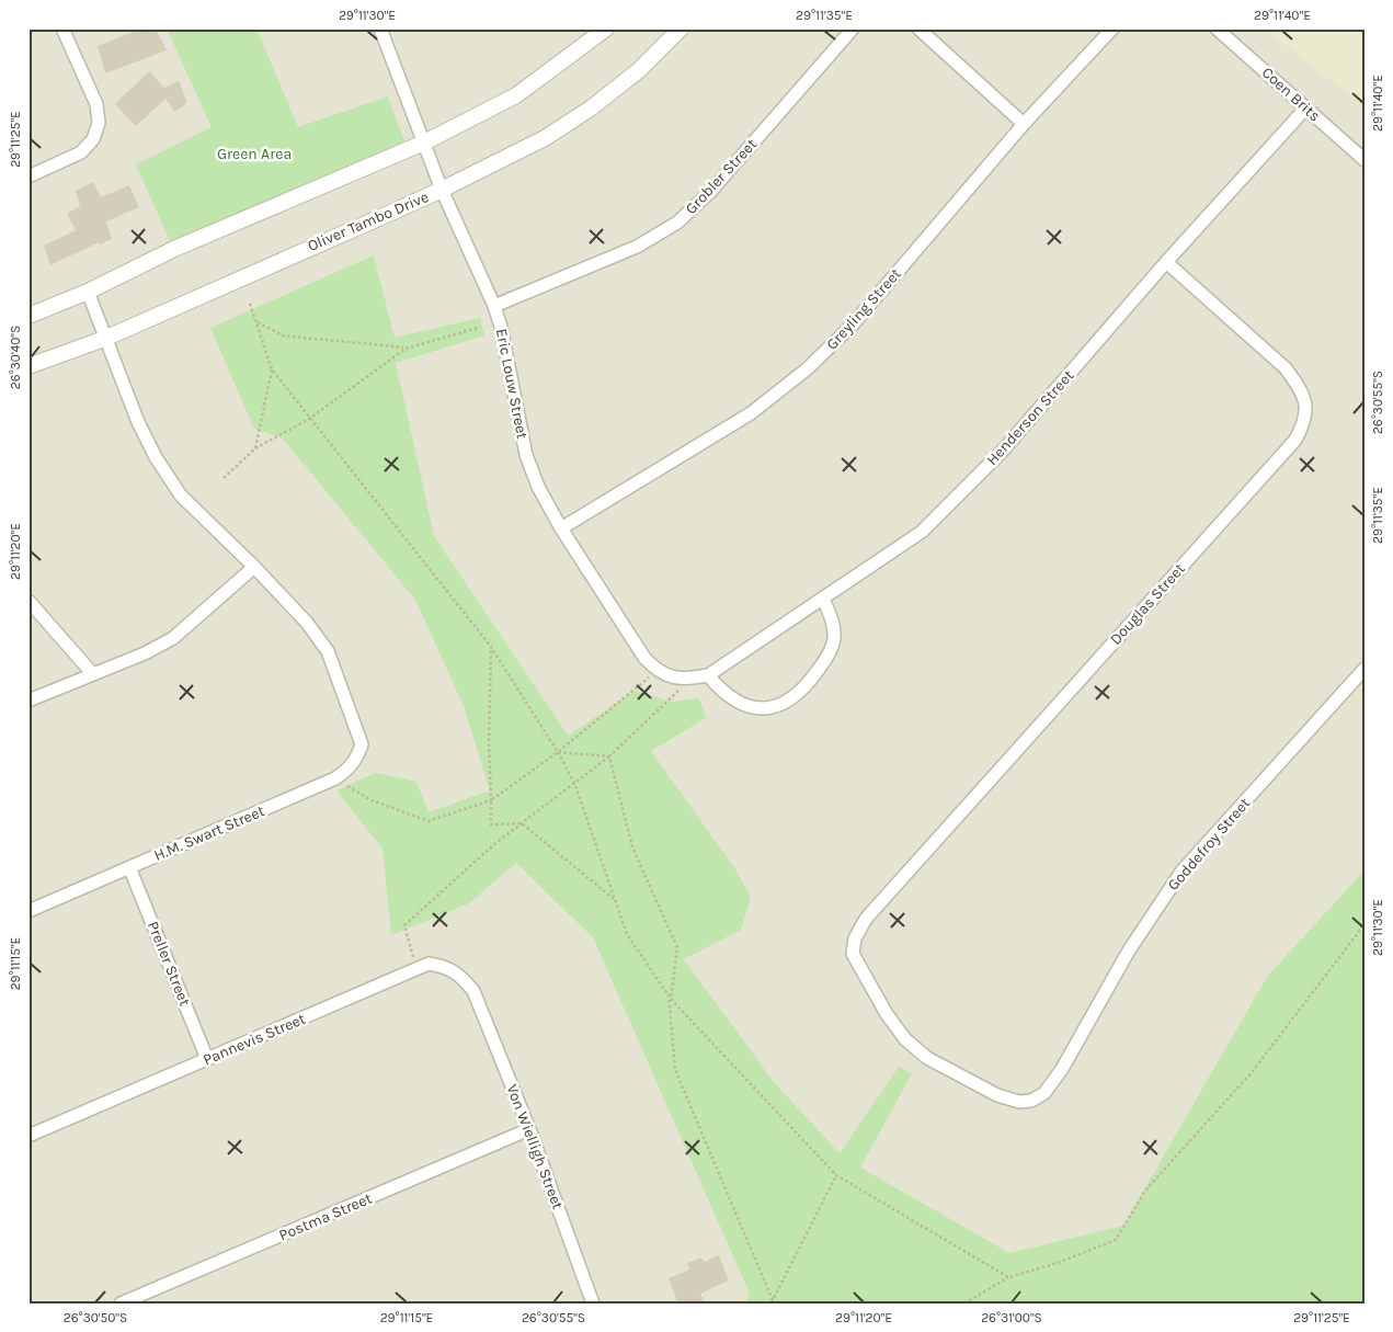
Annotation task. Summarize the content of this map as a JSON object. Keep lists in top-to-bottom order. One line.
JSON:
{"streets":{"street":["Coen Brits","Grobler Street","Oliver Tambo Drive","Greyling Street","Eric Louw Street","Henderson Street","Douglas Street","H.M. Swart Street","Goddefroy Street","Preller Street","Pannevis Street","Von Wielligh Street","Postma Street"]},"crossings":[["Coen Brits","Henderson Street"],["Grobler Street","Eric Louw Street"],["Oliver Tambo Drive","Eric Louw Street"],["Oliver Tambo Drive","H.M. Swart Street"],["Greyling Street","Eric Louw Street"],["Henderson Street","Douglas Street"],["Douglas Street","Goddefroy Street"],["H.M. Swart Street","Preller Street"],["Preller Street","Pannevis Street"],["Pannevis Street","Von Wielligh Street"],["Von Wielligh Street","Postma Street"]],"parks":["Green Area"],"coordinates":["29°11'30\"E","29°11'35\"E","29°11'40\"E","29°11'25\"E","26°30'40\"S","26°30'55\"S","29°11'20\"E","29°11'15\"E","26°30'50\"S","26°31'00\"S"]}
